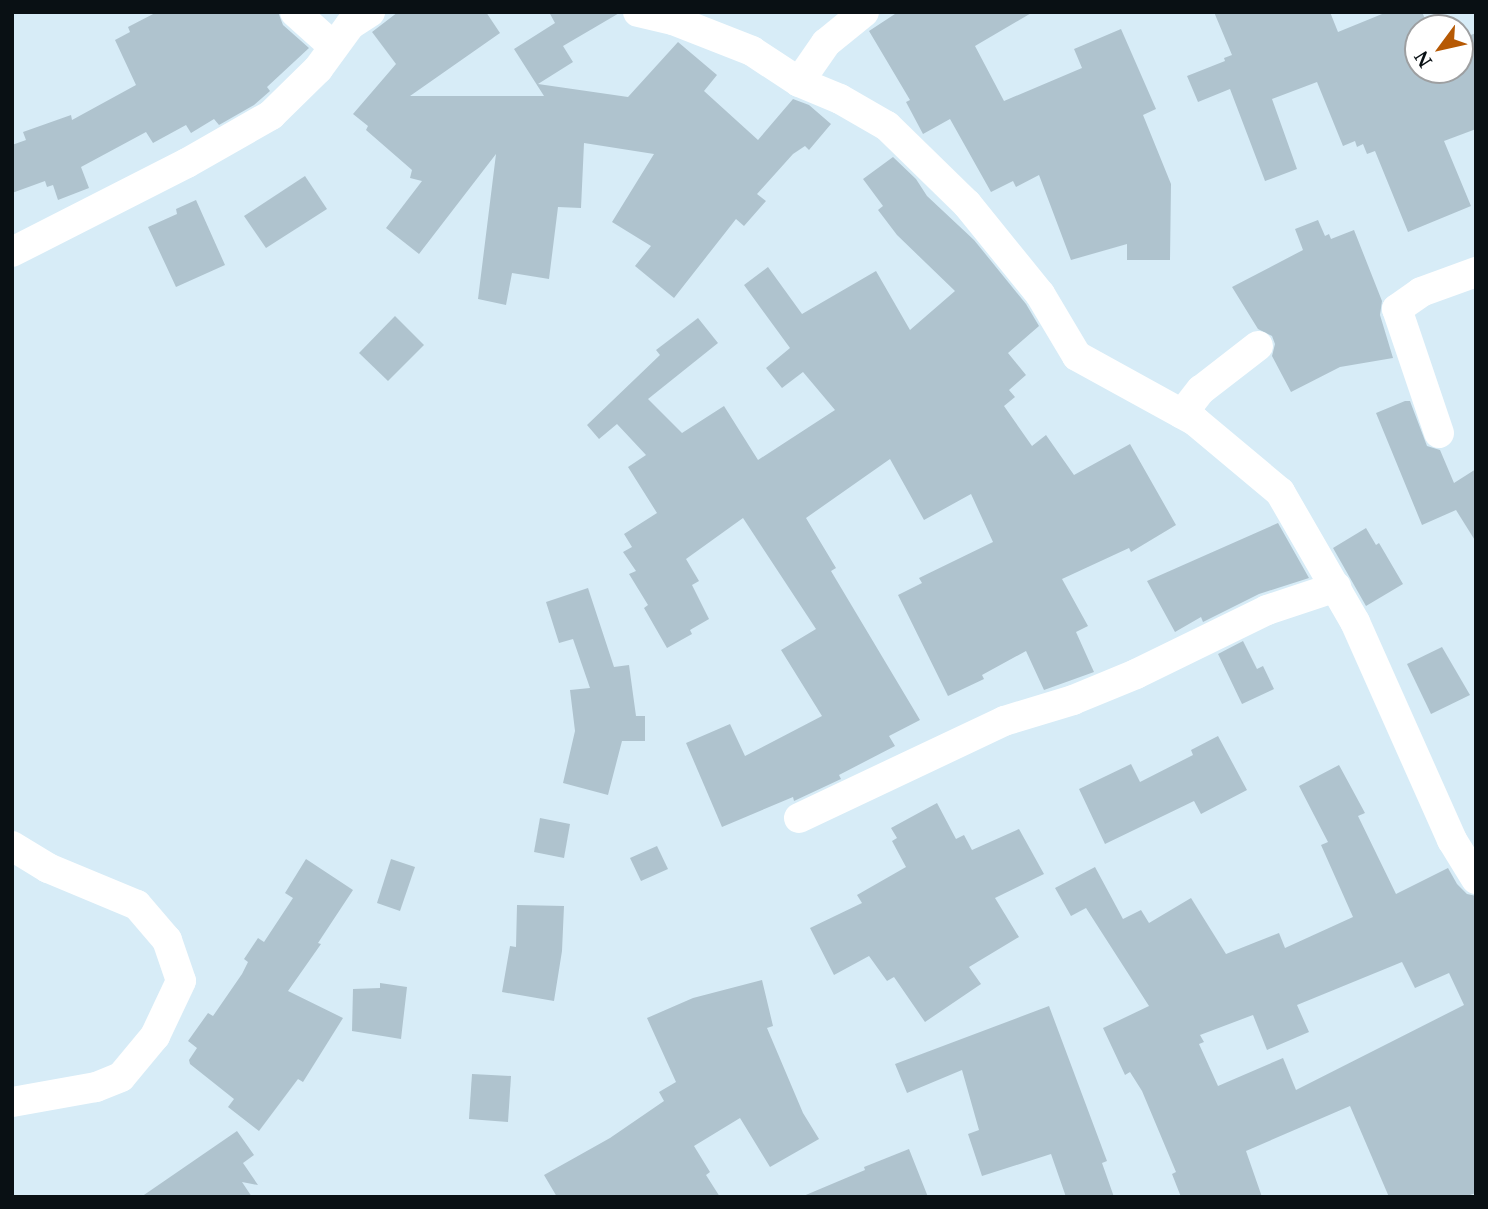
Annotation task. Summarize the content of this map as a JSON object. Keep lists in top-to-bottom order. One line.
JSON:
{"north":"bottom left"}
